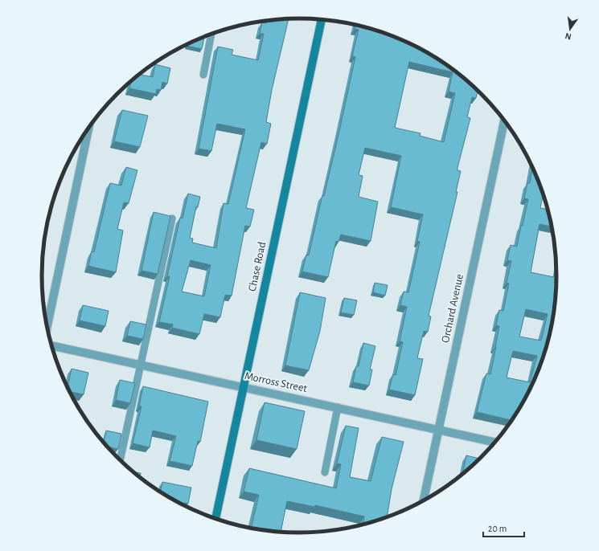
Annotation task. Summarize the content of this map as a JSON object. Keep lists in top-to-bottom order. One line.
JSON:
{"streets":{"street":["Chase Road","Orchard Avenue","Morross Street"]},"crossings":[["Chase Road","Morross Street"],["Orchard Avenue","Morross Street"]],"scale_bar":"20 m","north":"bottom"}
